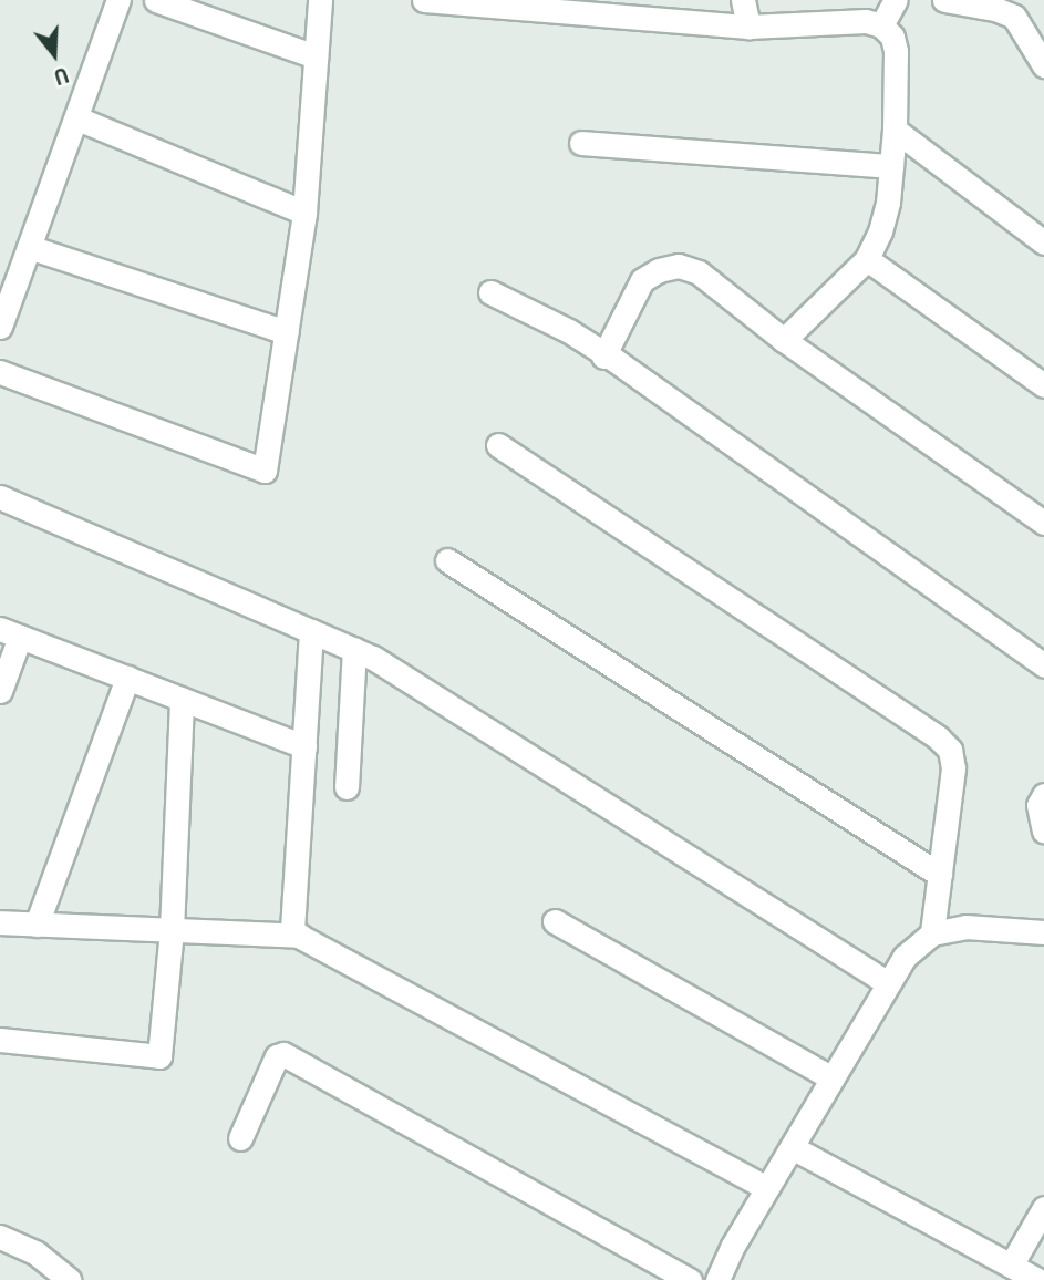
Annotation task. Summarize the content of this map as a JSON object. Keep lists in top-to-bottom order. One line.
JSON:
{"north":"bottom"}
